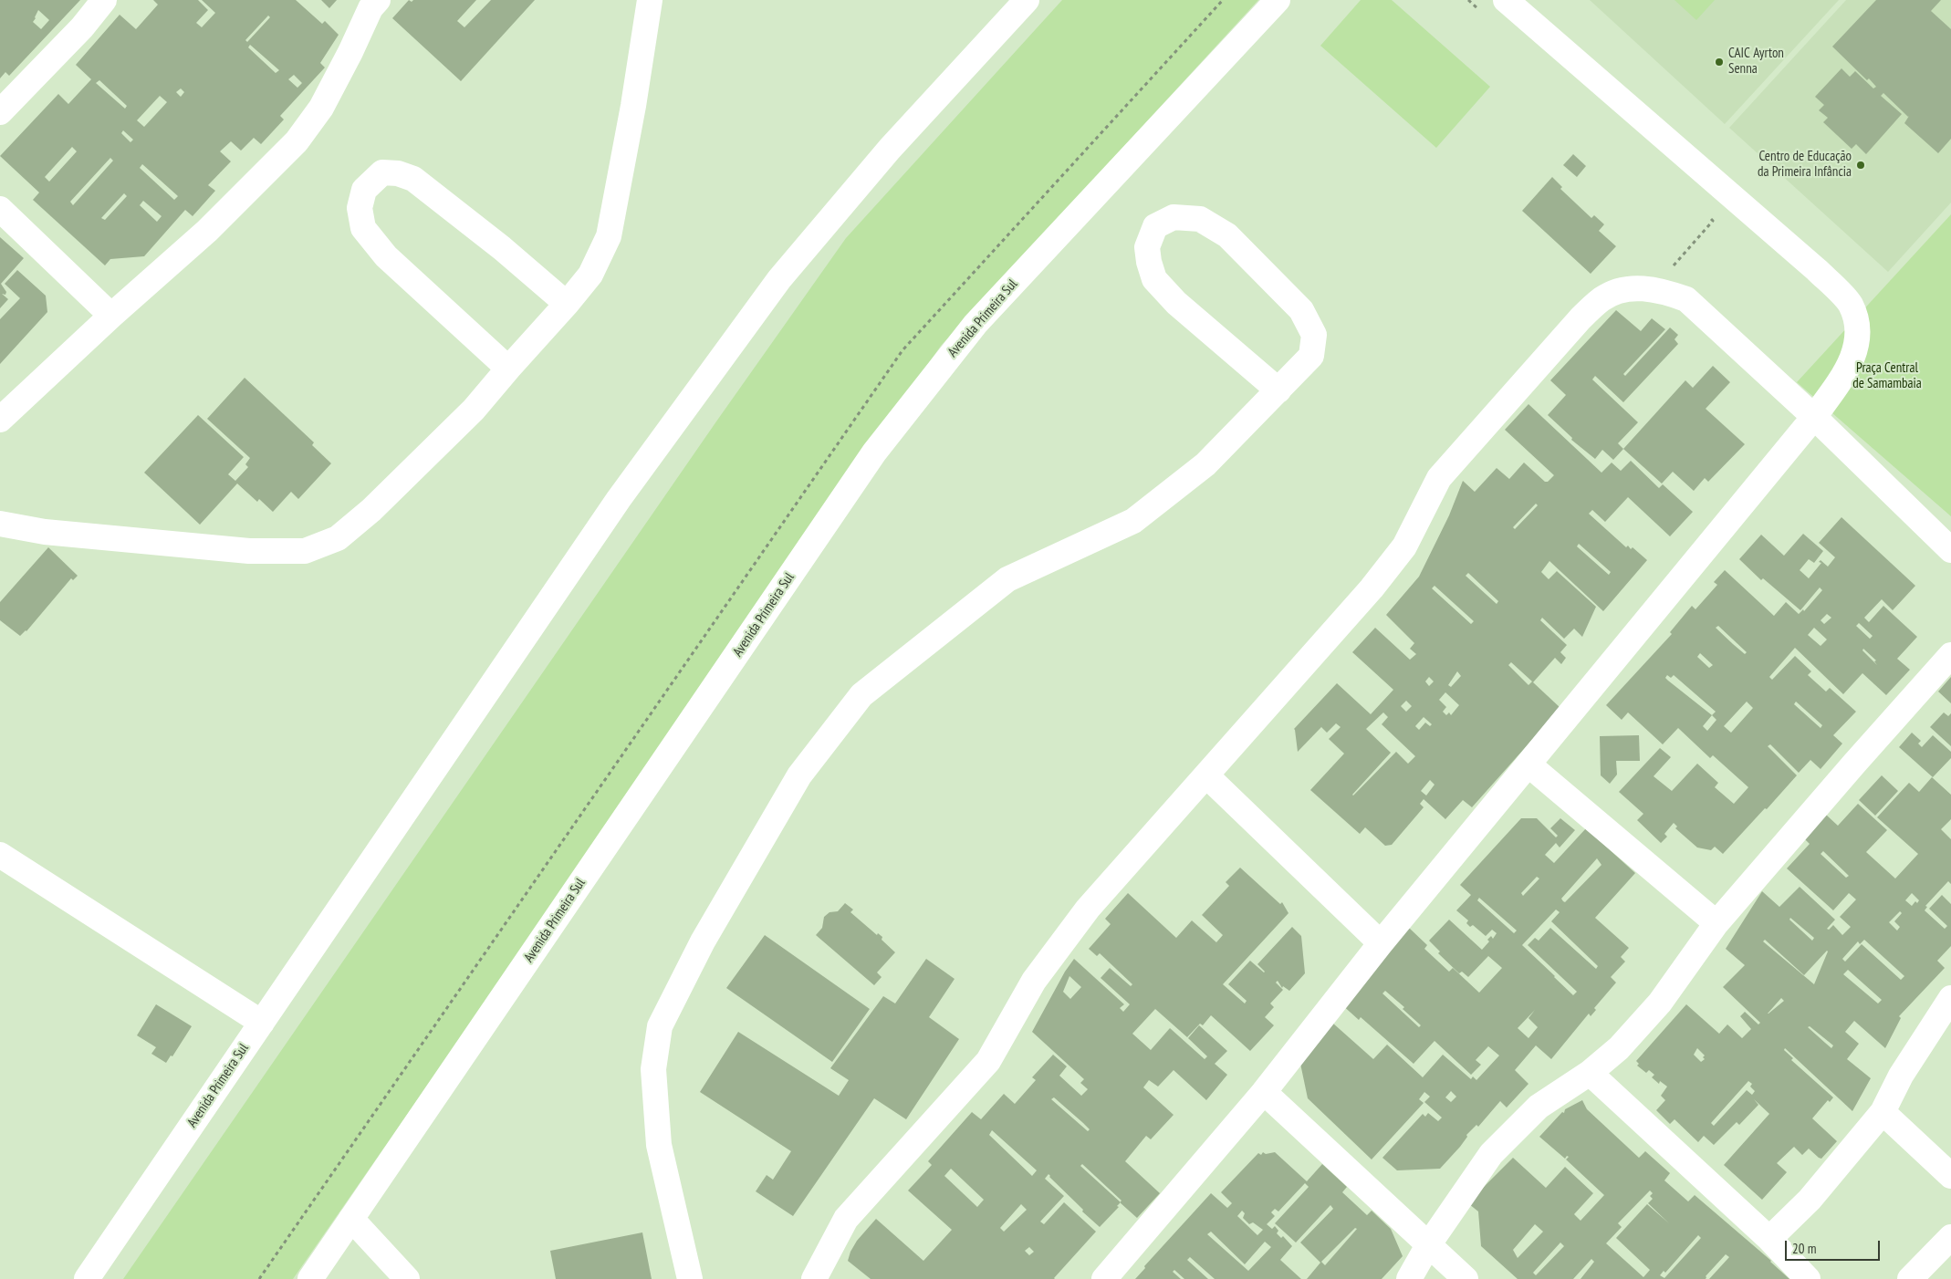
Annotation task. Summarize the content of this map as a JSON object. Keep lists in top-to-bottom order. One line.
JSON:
{"streets":{"street":["Avenida Primeira Sul"]},"parks":["Praça Central de Samambaia"],"places":["CAIC Ayrton Senna","Centro de Educação da Primeira Infância"],"scale_bar":"20 m"}
